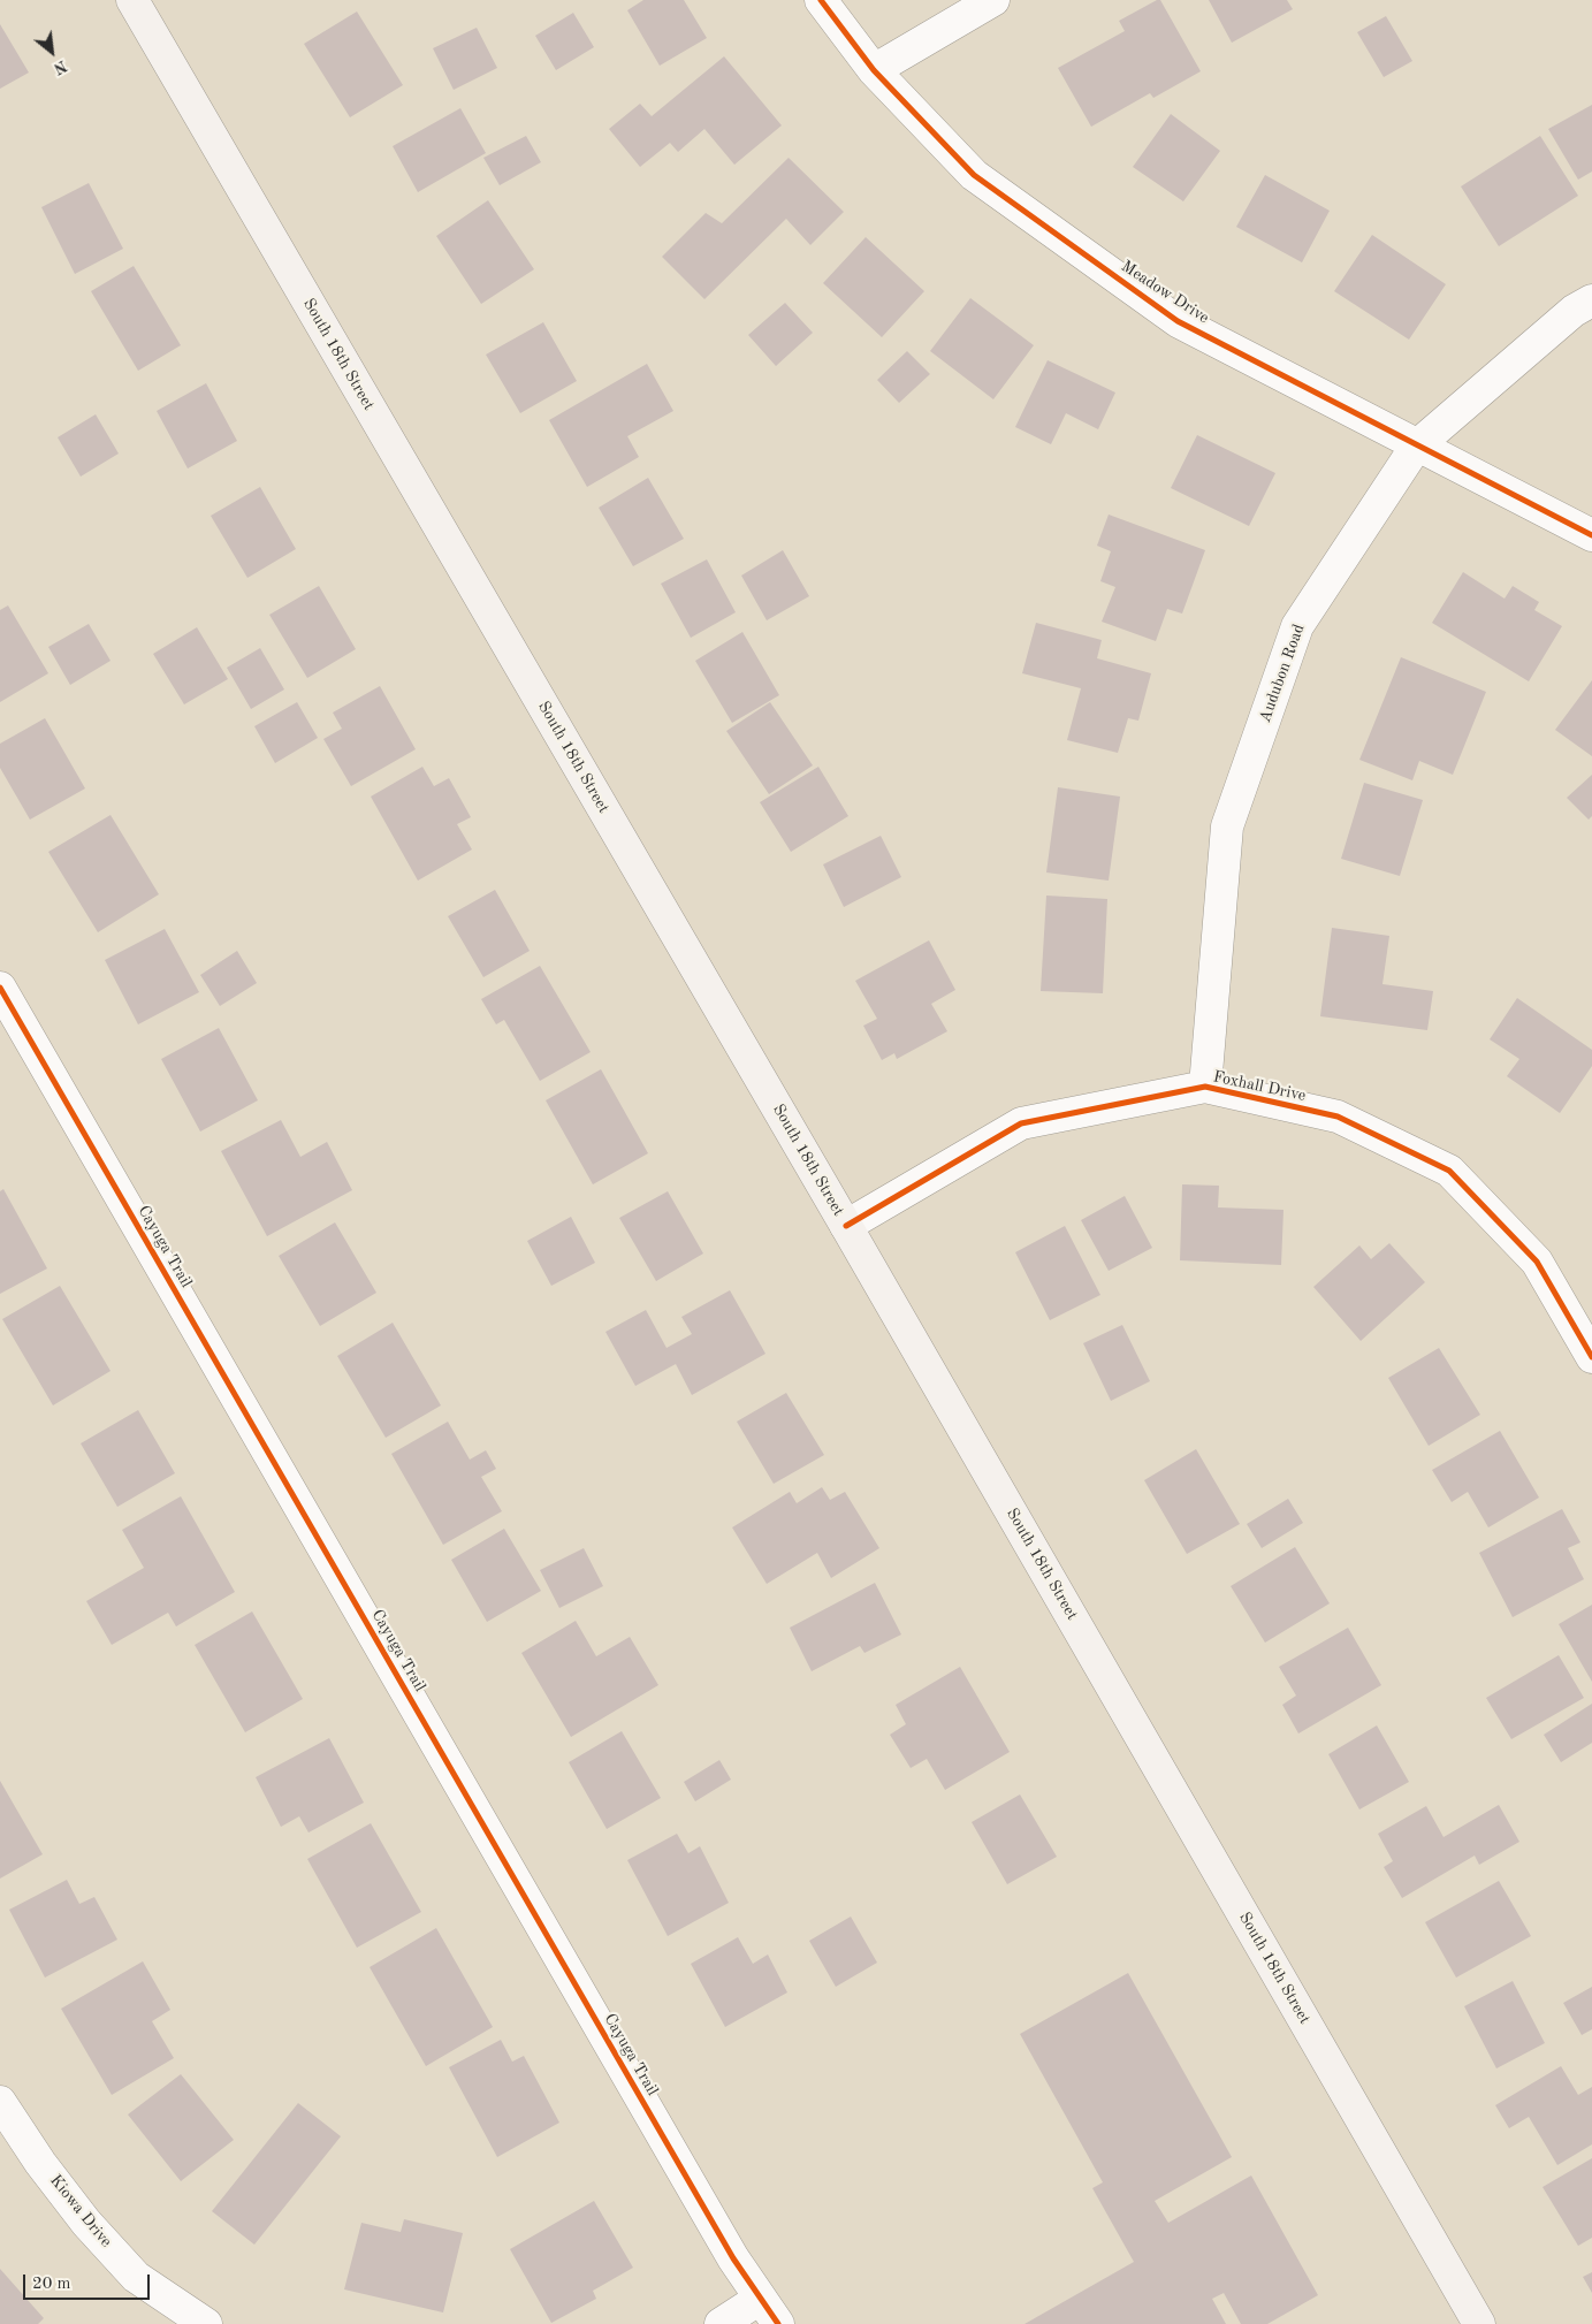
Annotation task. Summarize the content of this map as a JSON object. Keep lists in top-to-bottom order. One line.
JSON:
{"streets":{"main road":["South 18th Street"],"street":["Meadow Drive","Audubon Road","Foxhall Drive","Cayuga Trail","Kiowa Drive"]},"crossings":[["Meadow Drive","Audubon Road"],["South 18th Street","Foxhall Drive"],["Audubon Road","Foxhall Drive"]],"scale_bar":"20 m","north":"bottom right"}
